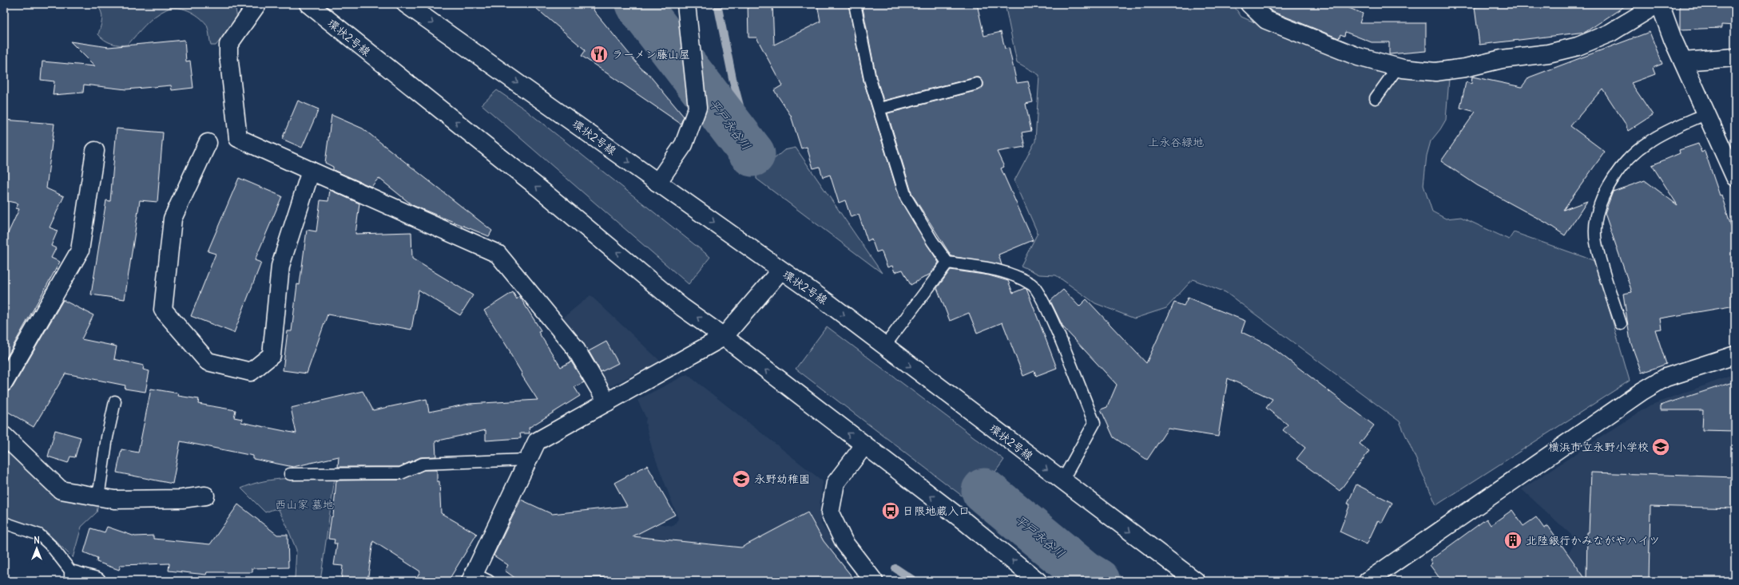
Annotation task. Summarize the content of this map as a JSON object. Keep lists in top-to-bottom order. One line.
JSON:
{"streets":{"street":["環状2号線"]},"water":["平戸永谷川"],"parks":["上永谷緑地","西山家 墓地"],"places":{"restaurant":["ラーメン藤山屋"],"school or university":["横浜市立永野小学校","永野幼稚園"],"bus stop":["日限地蔵入口"],"building":["北陸銀行かみながやハイツ"]},"north":"top"}
